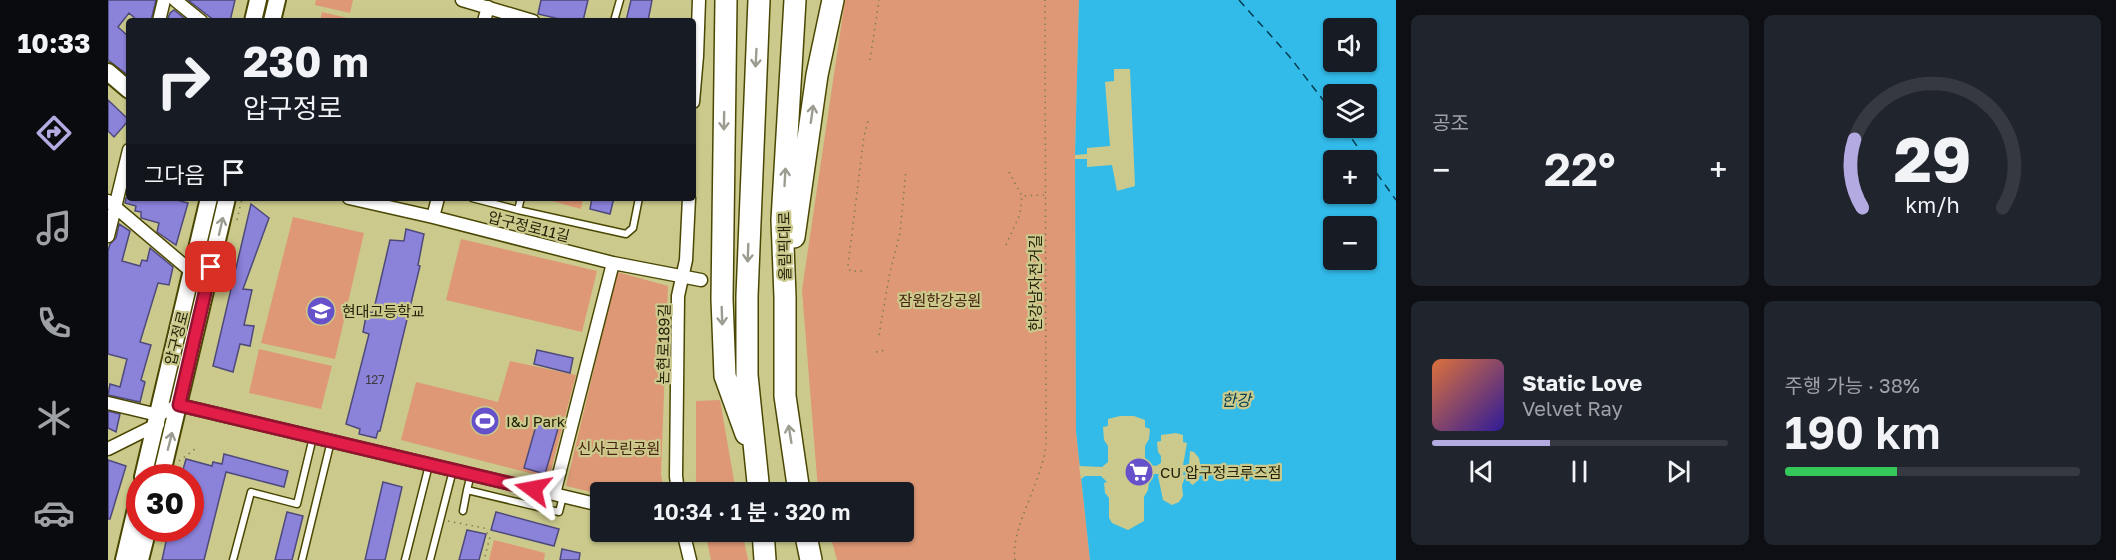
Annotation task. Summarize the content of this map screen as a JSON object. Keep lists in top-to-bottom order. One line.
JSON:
{"streets":{"highway":["올림픽대로"],"main road":["압구정로"],"street":["압구정로11길","논현로189길"],"path":["한강남자전거길"]},"crossings":[["압구정로11길","논현로189길"]],"water":["한강"],"parks":["잠원한강공원","신사근린공원"],"places":{"school or university":["현대고등학교"],"sports":["I&J Park"],"supermarket":["CU 압구정크루즈점"]},"house_numbers":["127"],"page":{"tabs":"10:33","tile":["공조",["주행 가능 · 38%","190 km"]],"map_buttons":["+","−"],"turn":["230 m","압구정로"],"then":"그다음","heat":["−","22°","+"],"song":["Static Love","Velvet Ray"],"limit":"30","trip":"10:34 · 1 분 · 320 m","gauge":["29","km/h"]}}
